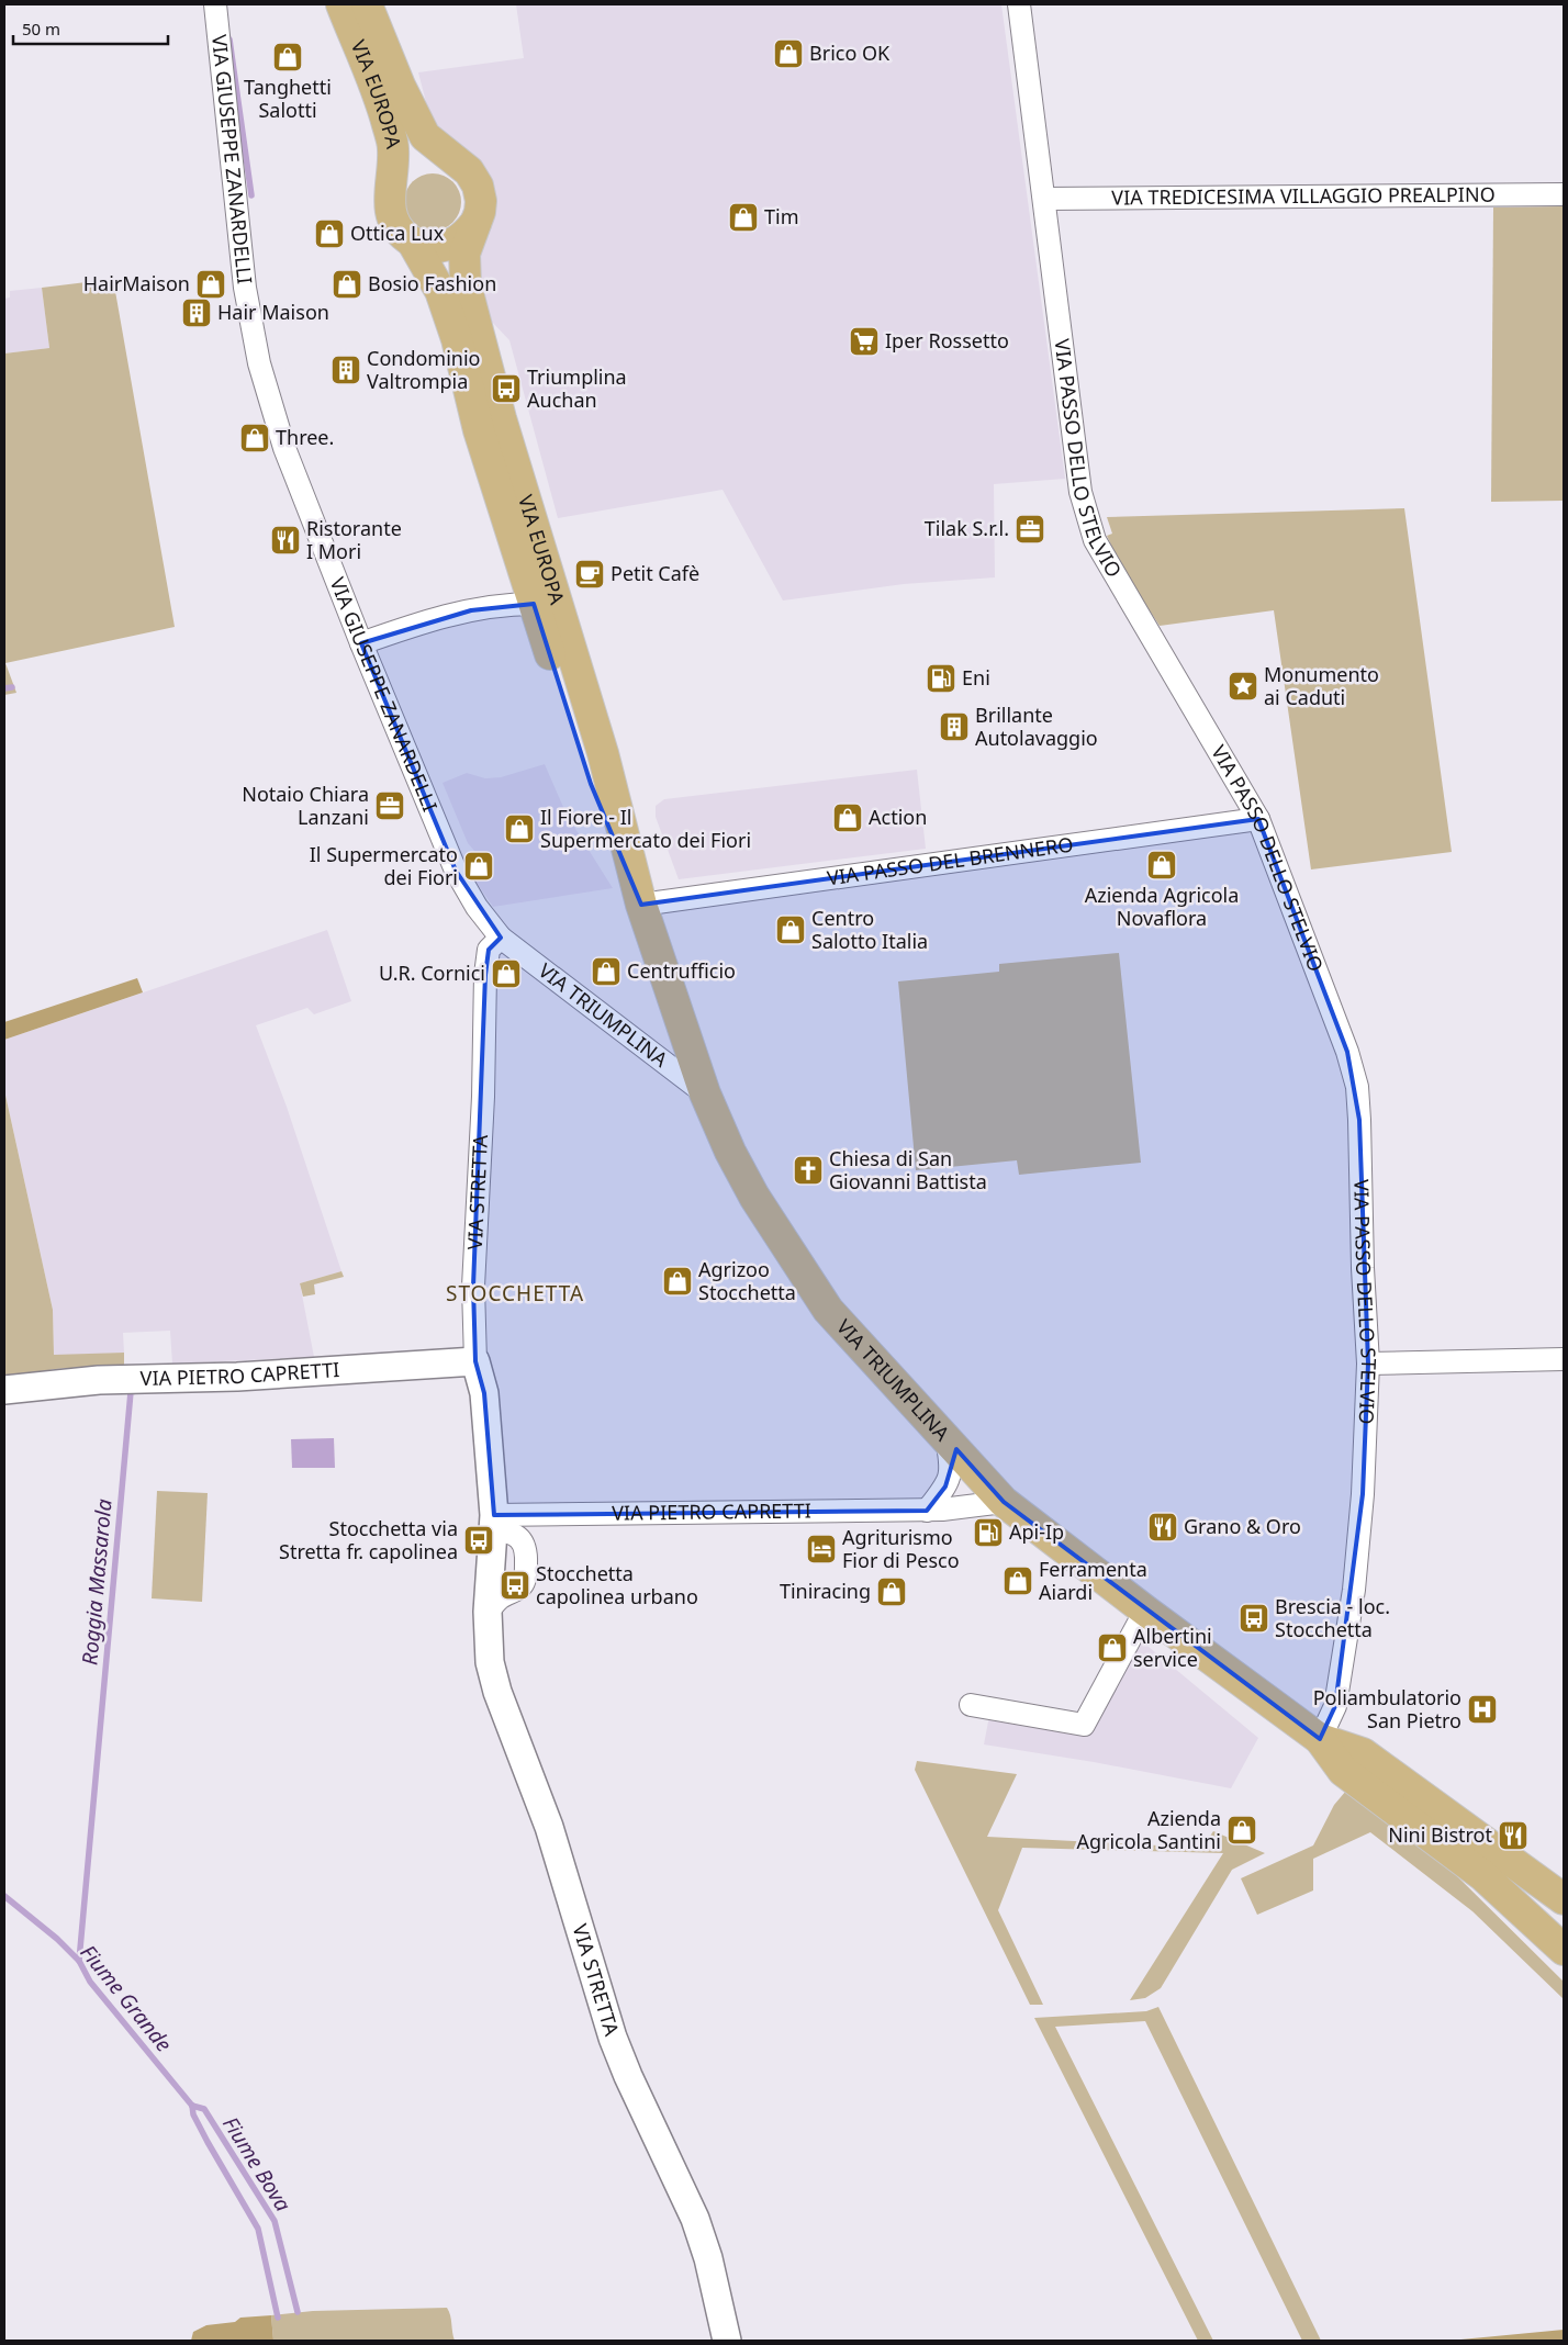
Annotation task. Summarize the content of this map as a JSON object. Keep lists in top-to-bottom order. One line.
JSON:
{"streets":{"main road":["VIA EUROPA","VIA TRIUMPLINA"],"street":["VIA GIUSEPPE ZANARDELLI","VIA TREDICESIMA VILLAGGIO PREALPINO","VIA PASSO DELLO STELVIO","VIA PASSO DEL BRENNERO","VIA STRETTA","VIA PIETRO CAPRETTI"]},"crossings":[["VIA EUROPA","VIA PASSO DEL BRENNERO"],["VIA EUROPA","VIA TRIUMPLINA"],["VIA GIUSEPPE ZANARDELLI","VIA TRIUMPLINA"],["VIA GIUSEPPE ZANARDELLI","VIA STRETTA"],["VIA TREDICESIMA VILLAGGIO PREALPINO","VIA PASSO DELLO STELVIO"],["VIA PASSO DELLO STELVIO","VIA PASSO DEL BRENNERO"],["VIA PASSO DELLO STELVIO","VIA TRIUMPLINA"],["VIA PASSO DEL BRENNERO","VIA TRIUMPLINA"],["VIA TRIUMPLINA","VIA STRETTA"],["VIA TRIUMPLINA","VIA PIETRO CAPRETTI"],["VIA STRETTA","VIA PIETRO CAPRETTI"]],"districts":["STOCCHETTA"],"water":["Roggia Massarola","Fiume Grande","Fiume Bova"],"places":{"shop":["Brico OK","Tanghetti Salotti","Tim","Ottica Lux","HairMaison","Bosio Fashion","Three.","Action","Il Fiore - Il Supermercato dei Fiori","Azienda Agricola Novaflora","Il Supermercato dei Fiori","Centro Salotto Italia","Centrufficio","U.R. Cornici","Agrizoo Stocchetta","Ferramenta Aiardi","Tiniracing","Albertini service","Azienda Agricola Santini"],"building":["Hair Maison","Condominio Valtrompia","Brillante Autolavaggio"],"supermarket":["Iper Rossetto"],"bus stop":["Triumplina Auchan","Stocchetta via Stretta fr. capolinea","Stocchetta capolinea urbano","Brescia - loc. Stocchetta"],"office":["Tilak S.r.l.","Notaio Chiara Lanzani"],"restaurant":["Ristorante I Mori","Grano & Oro","Nini Bistrot"],"cafe":["Petit Cafè"],"fuel station":["Eni","Api-Ip"],"place":["Monumento ai Caduti"],"church":["Chiesa di San Giovanni Battista"],"hotel":["Agriturismo Fior di Pesco"],"hospital":["Poliambulatorio San Pietro"]},"scale_bar":"50 m"}
